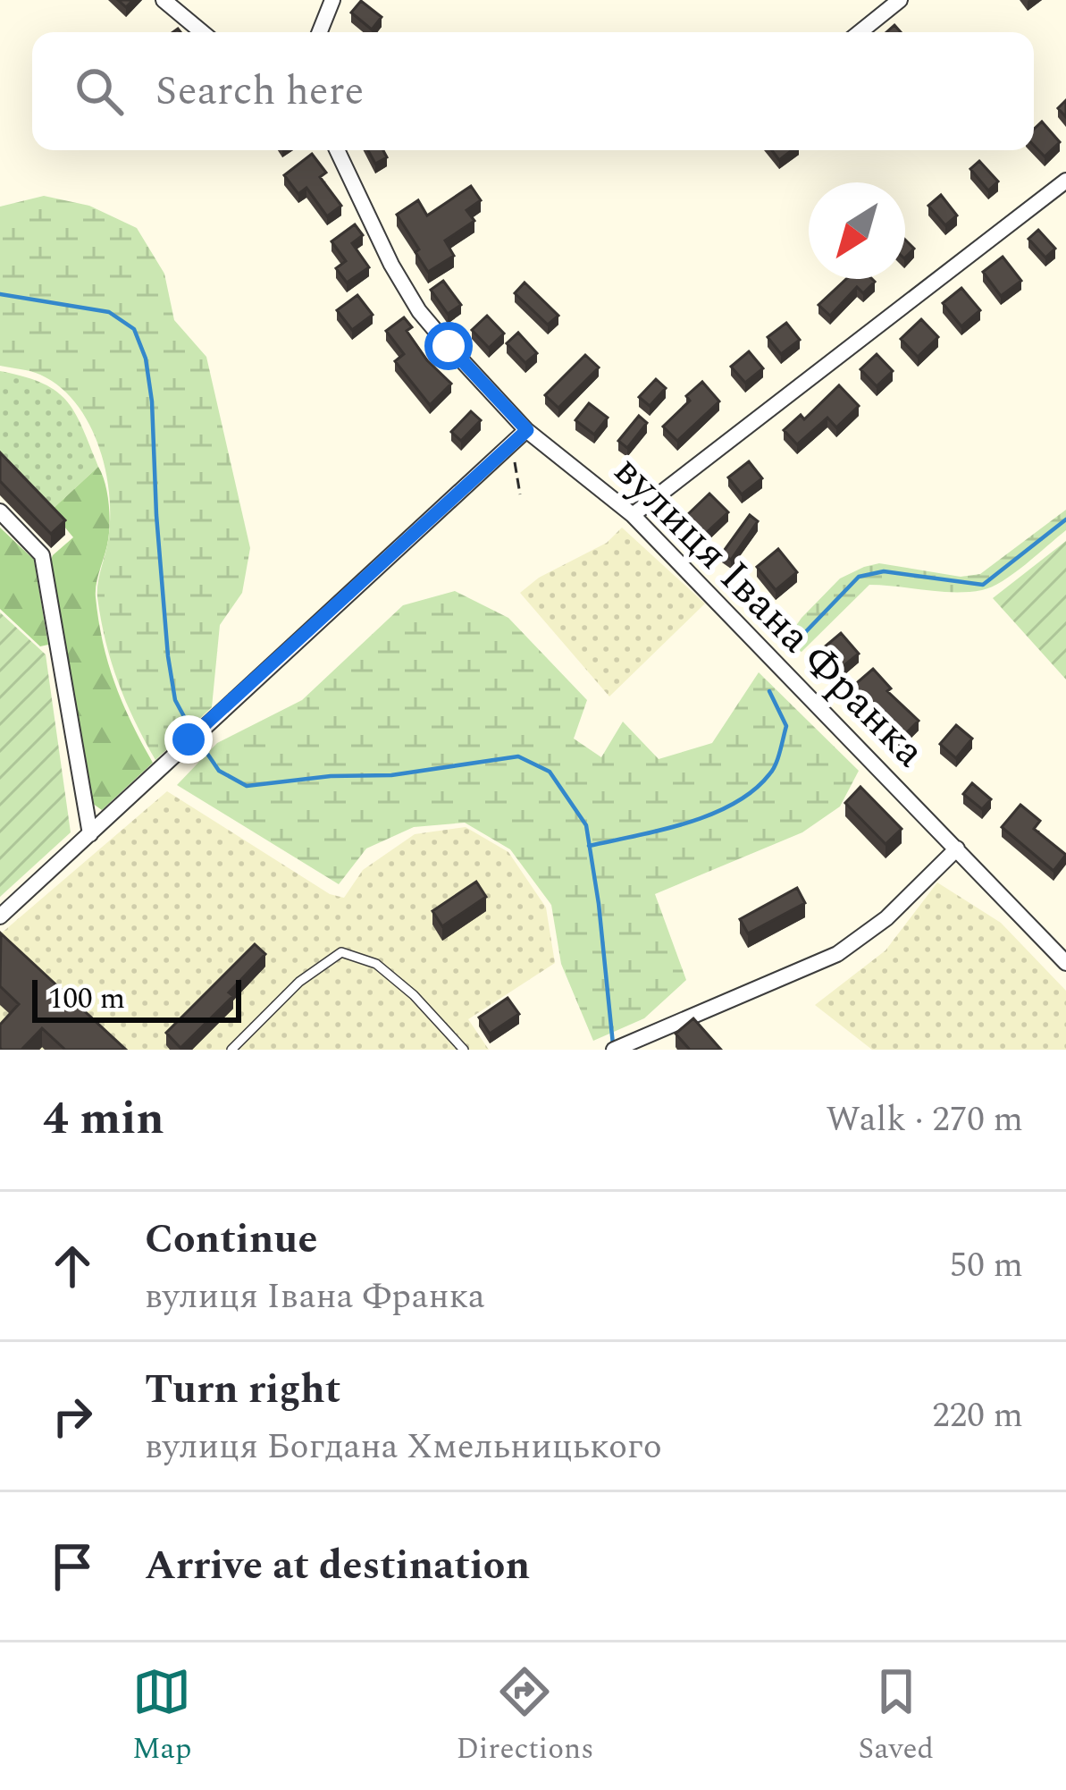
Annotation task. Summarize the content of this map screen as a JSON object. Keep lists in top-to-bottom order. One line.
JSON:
{"streets":{"street":["вулиця Івана Франка"]},"scale_bar":"100 m","north":"bottom left","page":{"search":"Search here","scale":"100 m","heading":["4 min","Walk · 270 m"],"list":[["Continue","вулиця Івана Франка","50 m"],["Turn right","вулиця Богдана Хмельницького","220 m"],"Arrive at destination"],"nav":["Map","Directions","Saved"]}}
